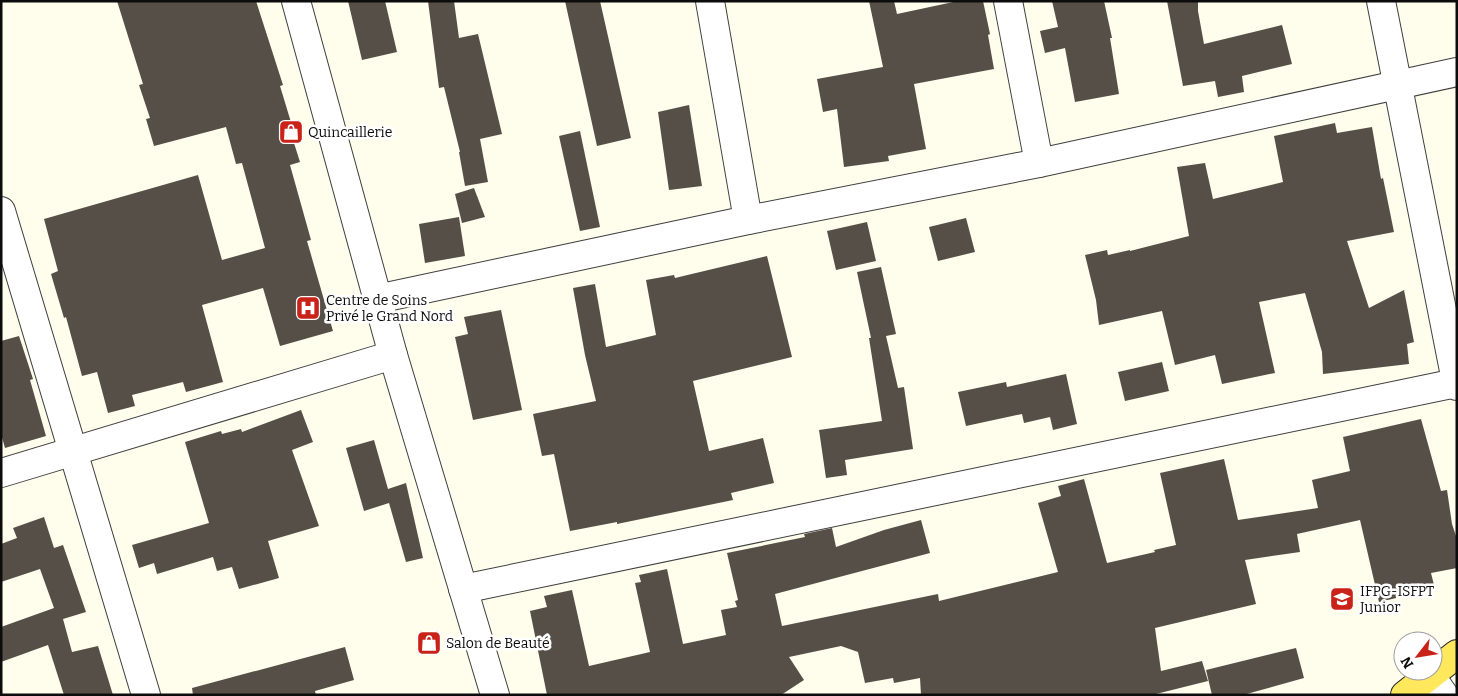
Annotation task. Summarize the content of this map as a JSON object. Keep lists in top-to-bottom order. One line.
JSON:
{"places":{"shop":["Quincaillerie","Salon de Beauté"],"hospital":["Centre de Soins Privé le Grand Nord"],"school or university":["IFPG-ISFPT Junior"]},"north":"bottom left"}
